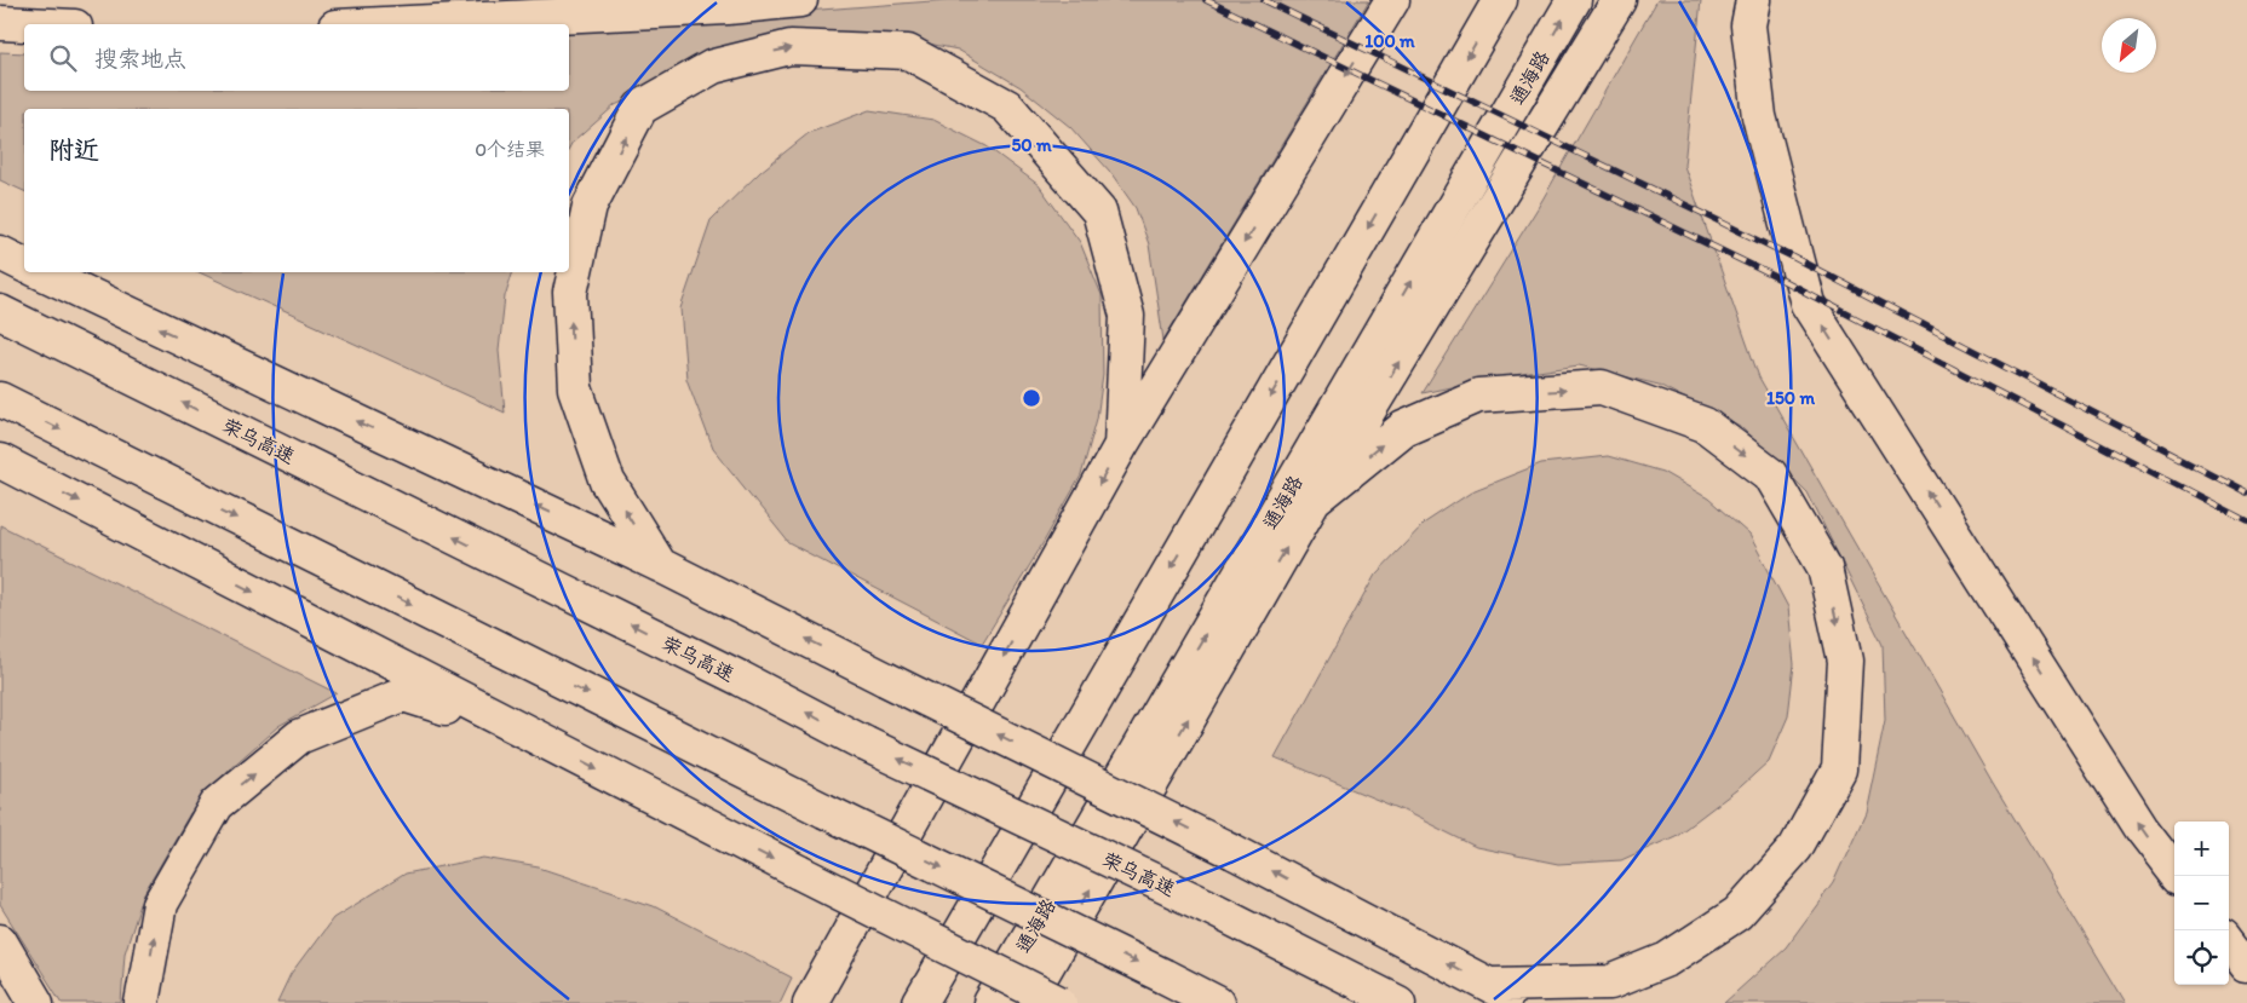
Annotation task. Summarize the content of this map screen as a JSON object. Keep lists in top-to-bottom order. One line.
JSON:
{"streets":{"main road":["通海路","荣乌高速"]},"north":"bottom left","page":{"search":"搜索地点","heading":["附近","0个结果"],"map_buttons":["+","−"]},"rings":["100 m","50 m","150 m"]}
